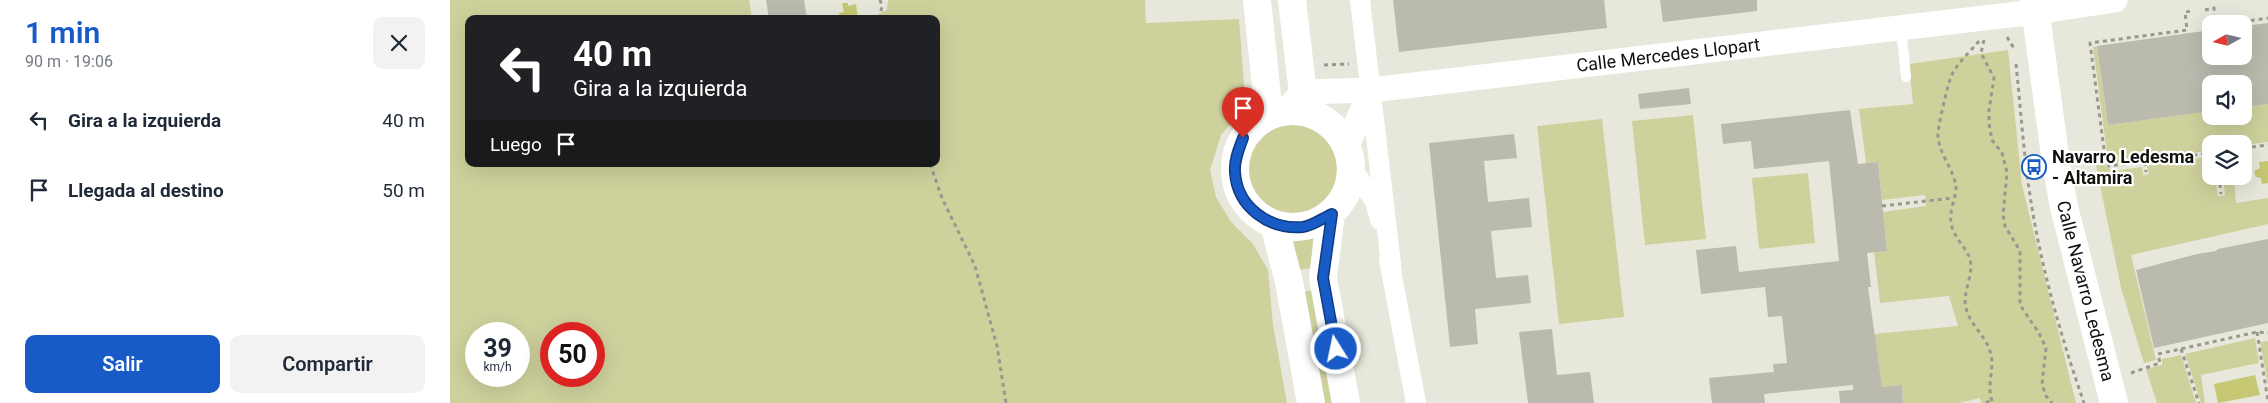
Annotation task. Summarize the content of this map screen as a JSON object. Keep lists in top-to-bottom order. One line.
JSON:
{"streets":{"main road":["Calle Navarro Ledesma"],"street":["Calle Mercedes Llopart"]},"crossings":[["Calle Mercedes Llopart","Calle Navarro Ledesma"]],"places":{"bus stop":["Navarro Ledesma - Altamira"]},"north":"left","page":{"heading":["1 min","90 m · 19:06"],"turn":["40 m","Gira a la izquierda"],"list":[{"name":"Gira a la izquierda","value":"40 m"},{"name":"Llegada al destino","value":"50 m"}],"then":"Luego","speed":"39 km/h","limit":"50","buttons":["Salir","Compartir"]}}
